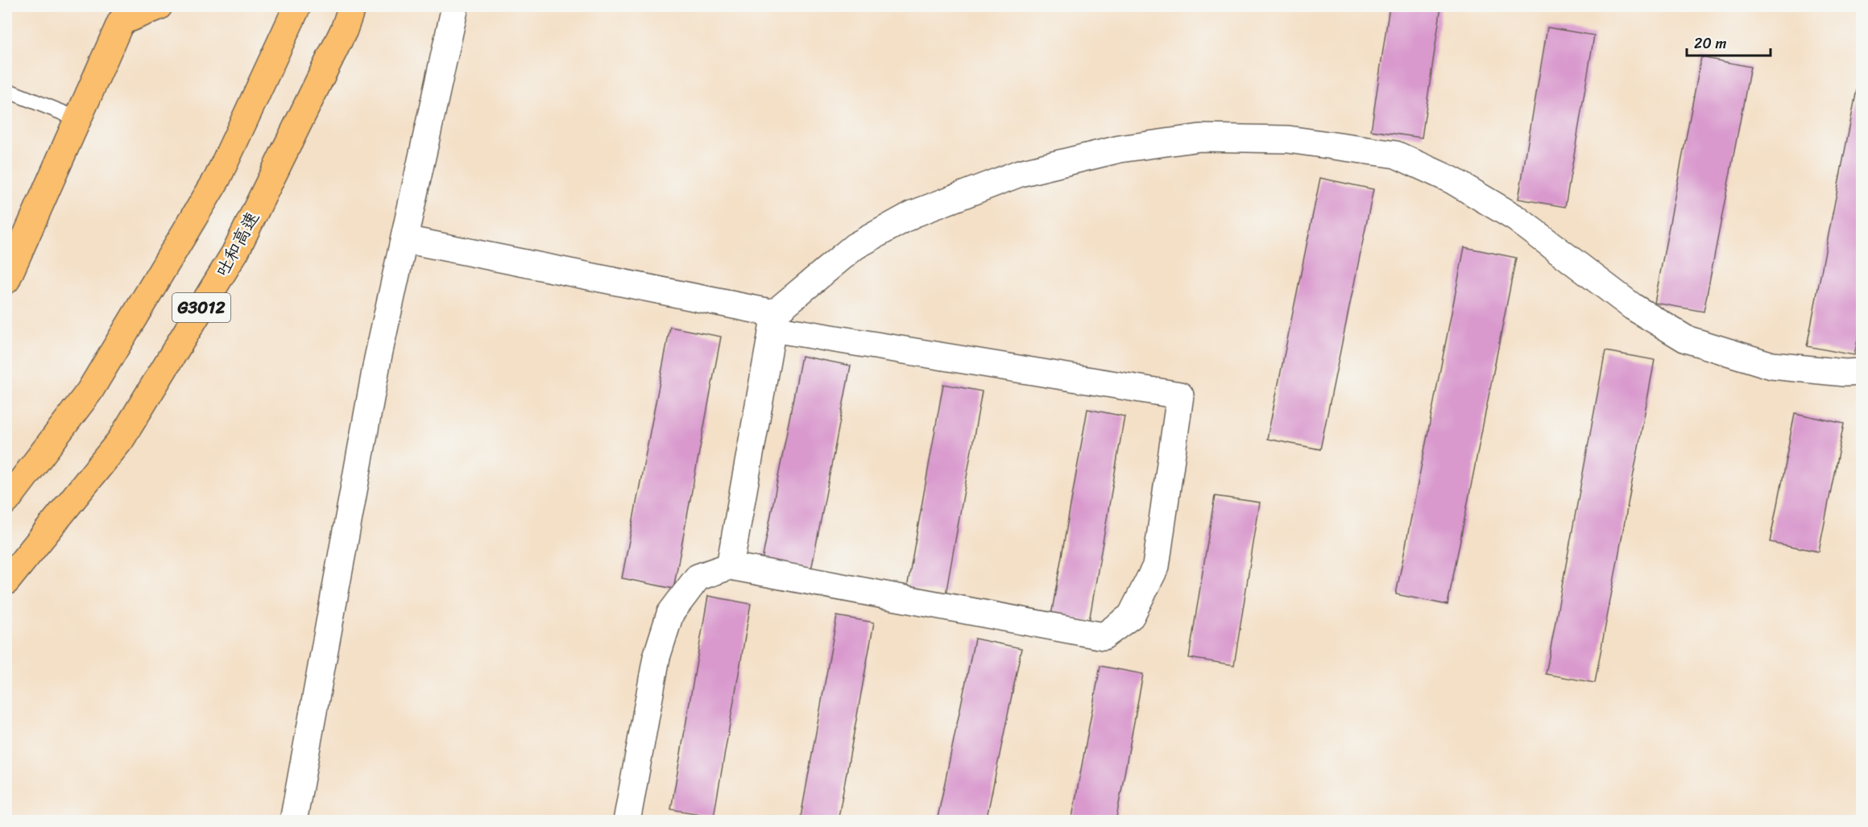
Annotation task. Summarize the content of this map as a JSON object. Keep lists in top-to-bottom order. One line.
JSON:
{"streets":{"highway":["吐和高速","G3012"]},"scale_bar":"20 m"}
